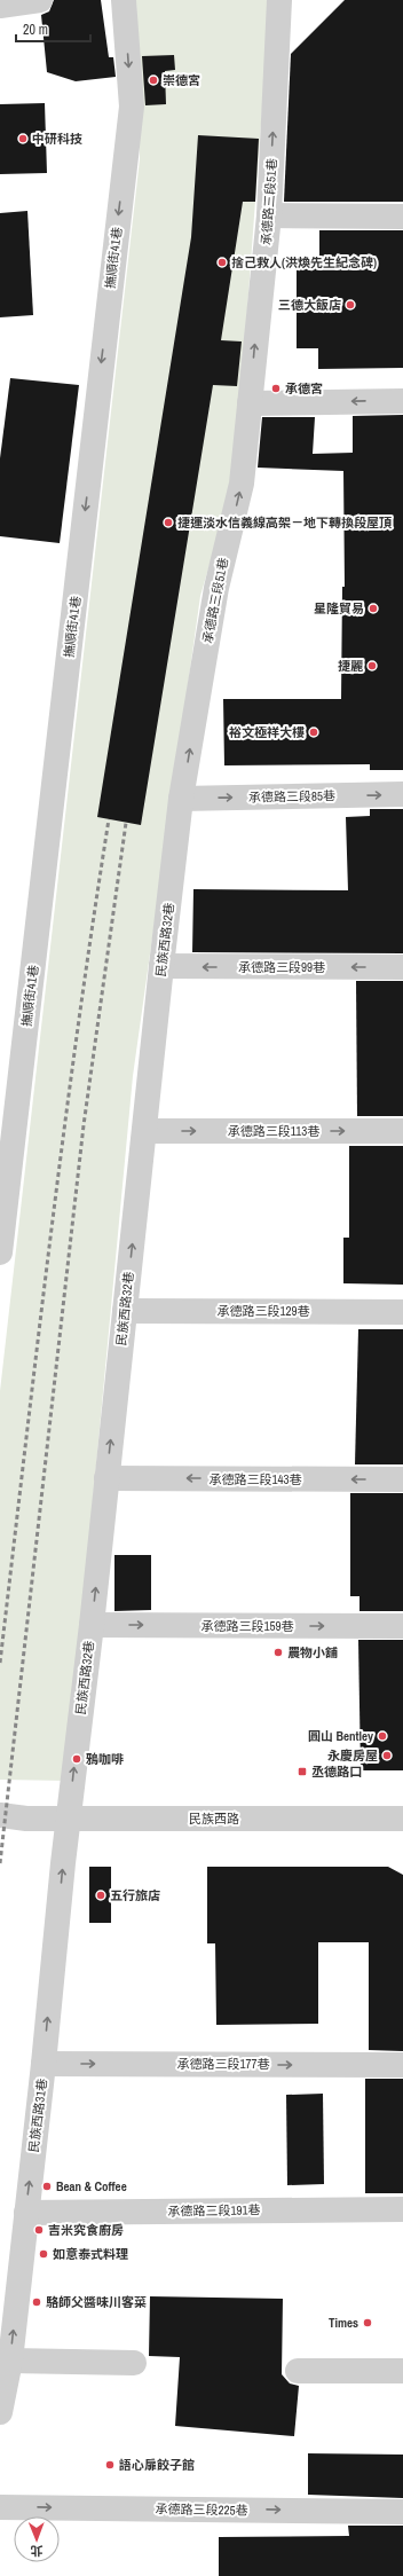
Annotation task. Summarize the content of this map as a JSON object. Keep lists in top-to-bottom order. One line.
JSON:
{"streets":{"street":["承德路三段51巷","撫順街41巷","承德路三段85巷","民族西路32巷","承德路三段99巷","承德路三段113巷","承德路三段129巷","承德路三段143巷","承德路三段159巷","民族西路","承德路三段177巷","民族西路31巷","承德路三段191巷","承德路三段225巷"]},"crossings":[["承德路三段51巷","承德路三段85巷"],["承德路三段51巷","民族西路32巷"],["承德路三段85巷","民族西路32巷"],["民族西路32巷","承德路三段99巷"],["民族西路32巷","承德路三段113巷"],["民族西路32巷","承德路三段129巷"],["民族西路32巷","承德路三段143巷"],["民族西路32巷","承德路三段159巷"],["民族西路32巷","民族西路"],["民族西路32巷","民族西路31巷"],["民族西路","民族西路31巷"],["承德路三段177巷","民族西路31巷"],["民族西路31巷","承德路三段191巷"]],"one_way":["承德路三段51巷","撫順街41巷","承德路三段85巷","民族西路32巷","承德路三段99巷","承德路三段113巷","承德路三段143巷","承德路三段159巷","承德路三段177巷","民族西路31巷"],"places":{"other":["崇德宮","中研科技","捨己救人(洪煥先生紀念碑)","三德大飯店","承德宮","捷運淡水信義線高架－地下轉換段屋頂","星隆貿易","捷麗","裕文極祥大樓","農物小舖","圓山 Bentley","永慶房屋","鴉咖啡","五行旅店","Bean & Coffee","吉米究食廚房","如意泰式料理","駱師父醬味川客菜","Times","語心扉餃子館"],"transit":["丞德路口"]},"scale_bar":"20 m","north":"bottom"}
